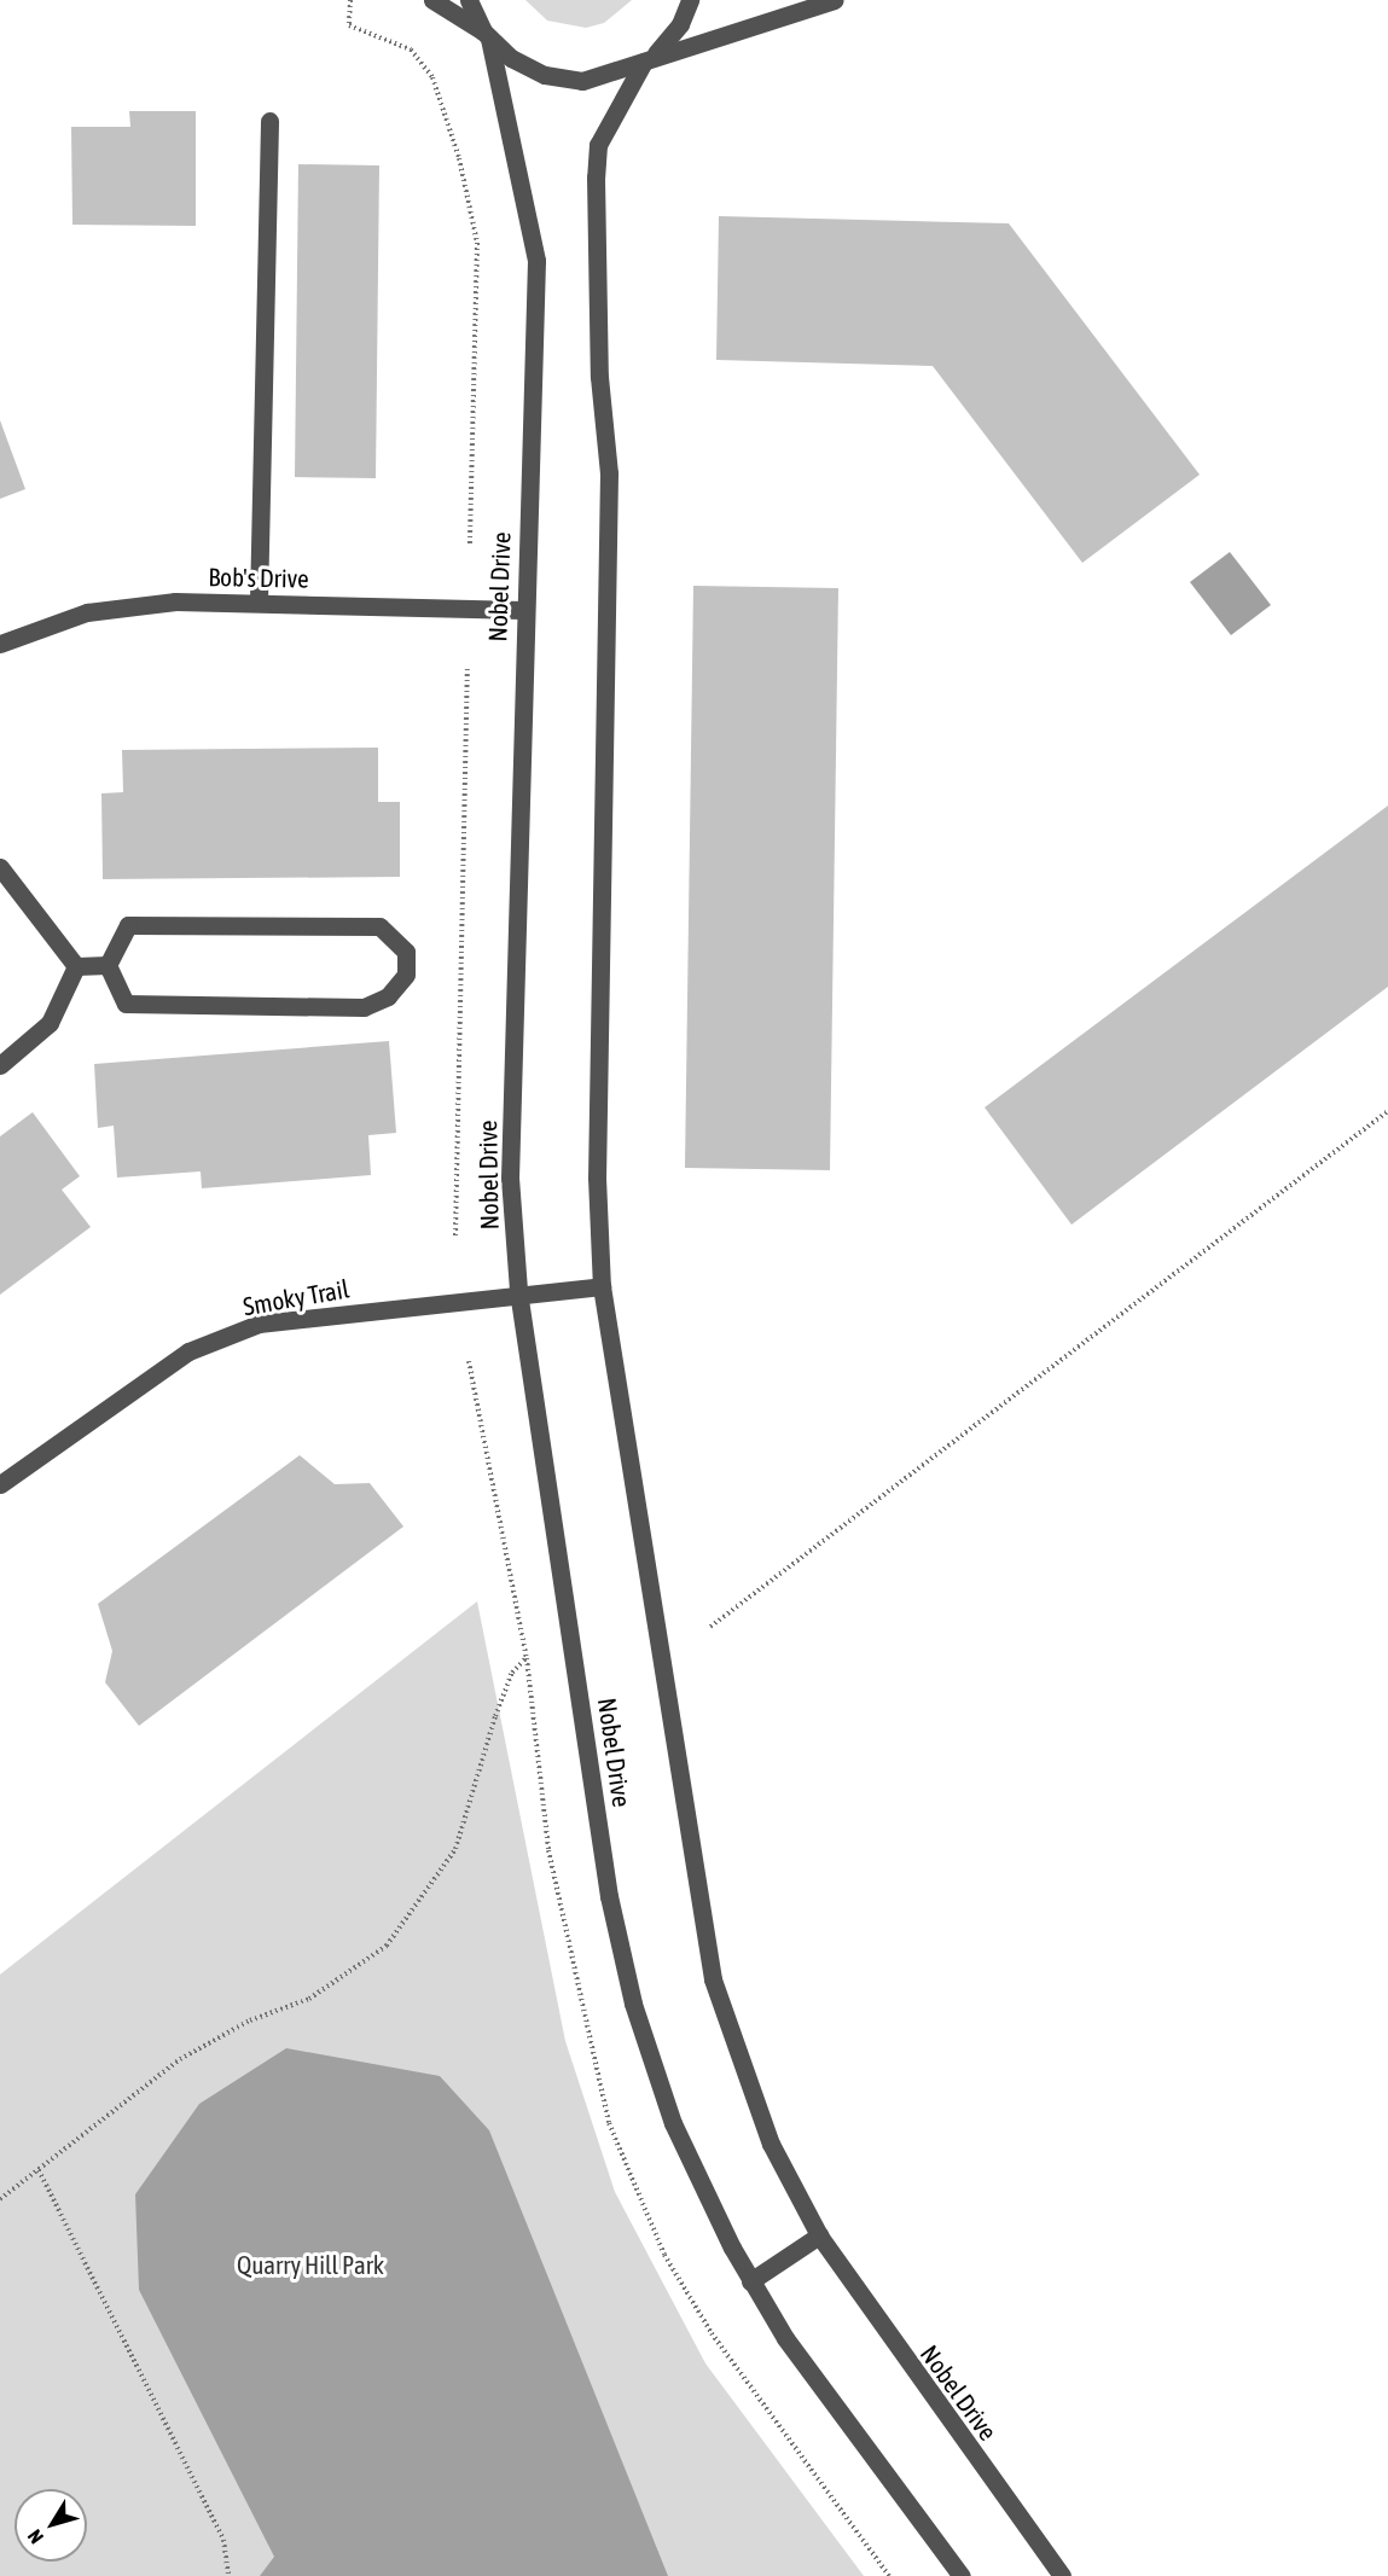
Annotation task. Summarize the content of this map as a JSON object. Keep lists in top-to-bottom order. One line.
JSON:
{"streets":{"street":["Bob's Drive","Nobel Drive","Smoky Trail"]},"crossings":[["Bob's Drive","Nobel Drive"],["Nobel Drive","Smoky Trail"]],"parks":["Quarry Hill Park"],"north":"bottom left"}
